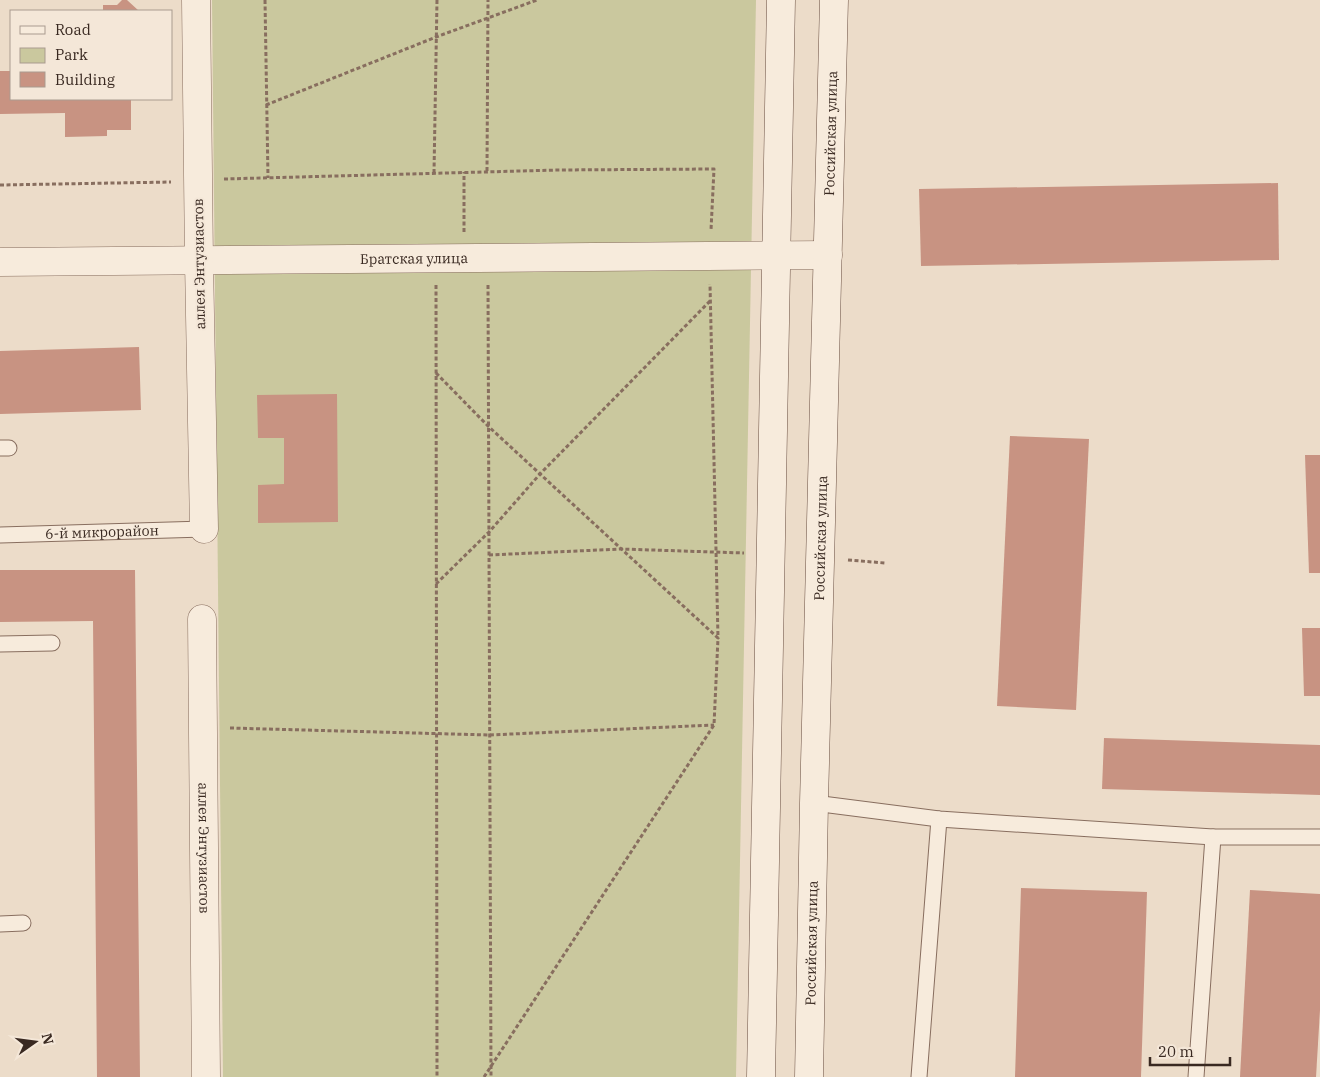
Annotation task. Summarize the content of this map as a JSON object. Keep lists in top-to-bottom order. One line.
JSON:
{"streets":{"main road":["Российская улица","Братская улица","аллея Энтузиастов"],"lane":["6-й микрорайон"]},"crossings":[["Российская улица","Братская улица"],["Братская улица","аллея Энтузиастов"],["аллея Энтузиастов","6-й микрорайон"]],"legend":["Road","Park","Building"],"scale_bar":"20 m","north":"right"}
